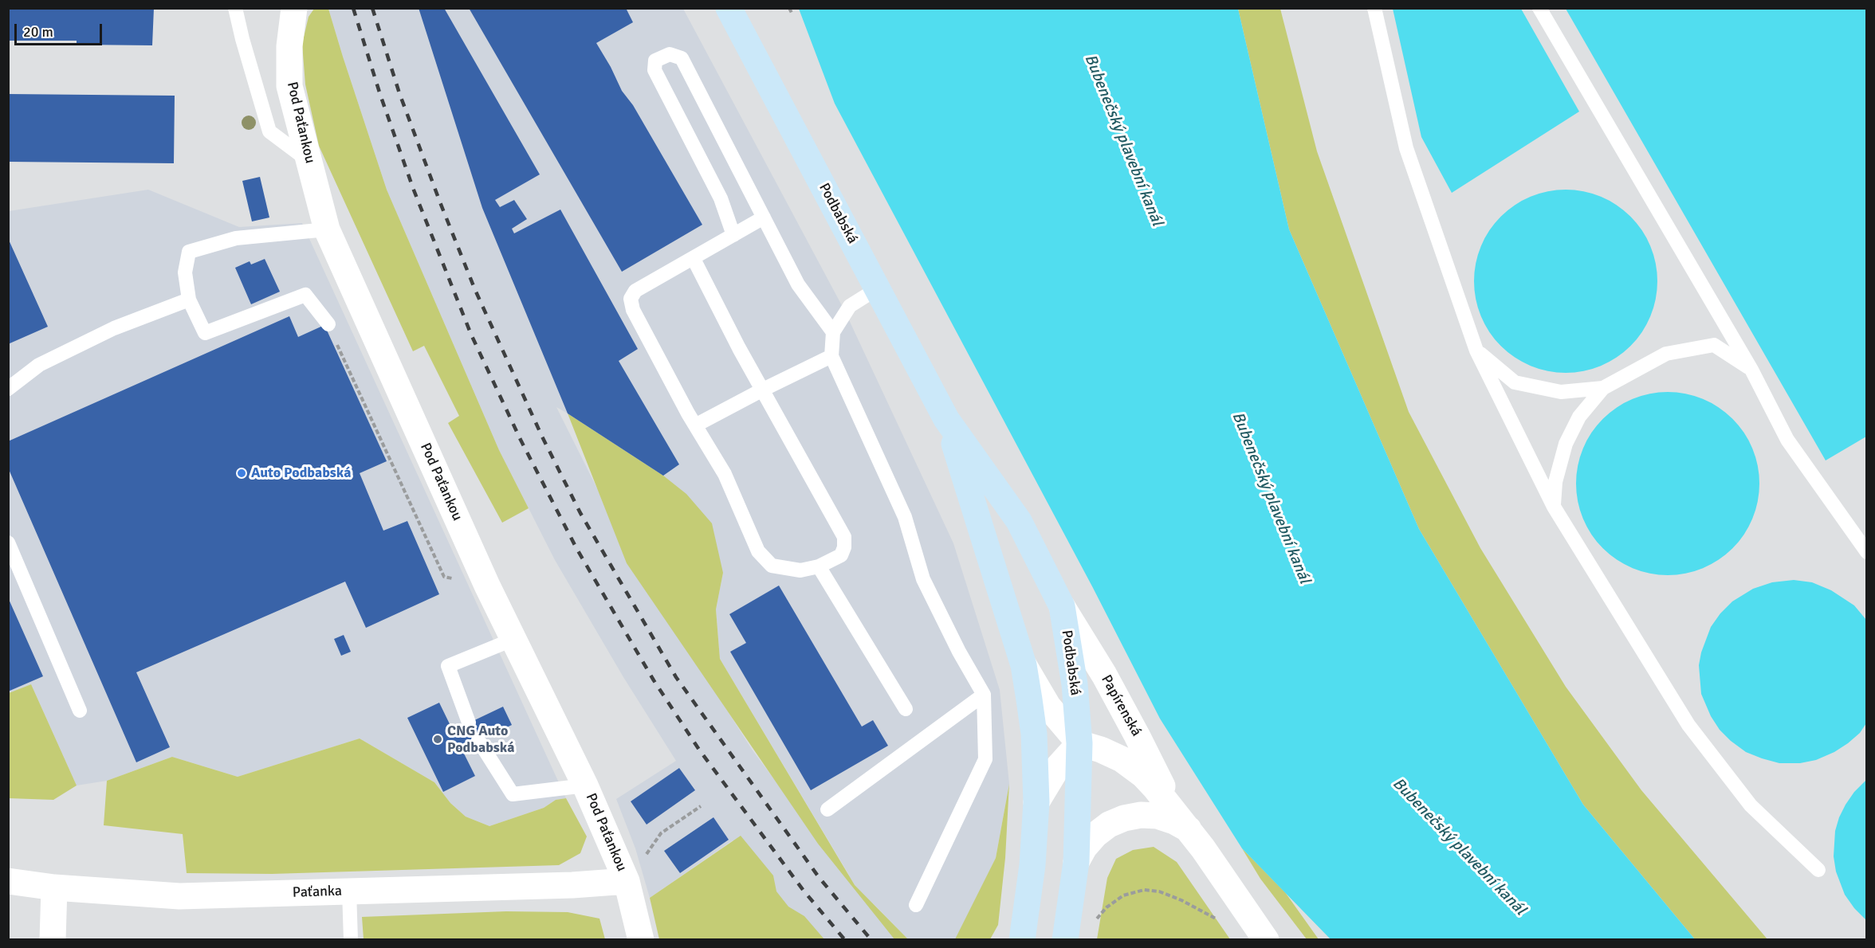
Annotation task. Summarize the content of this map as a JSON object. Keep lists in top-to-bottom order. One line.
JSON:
{"streets":{"main road":["Podbabská"],"street":["Pod Paťankou","Papírenská","Paťanka"]},"crossings":[["Pod Paťankou","Paťanka"],["Podbabská","Papírenská"]],"water":["Bubenečský plavební kanál"],"places":["Auto Podbabská","CNG Auto Podbabská"],"scale_bar":"20 m"}
